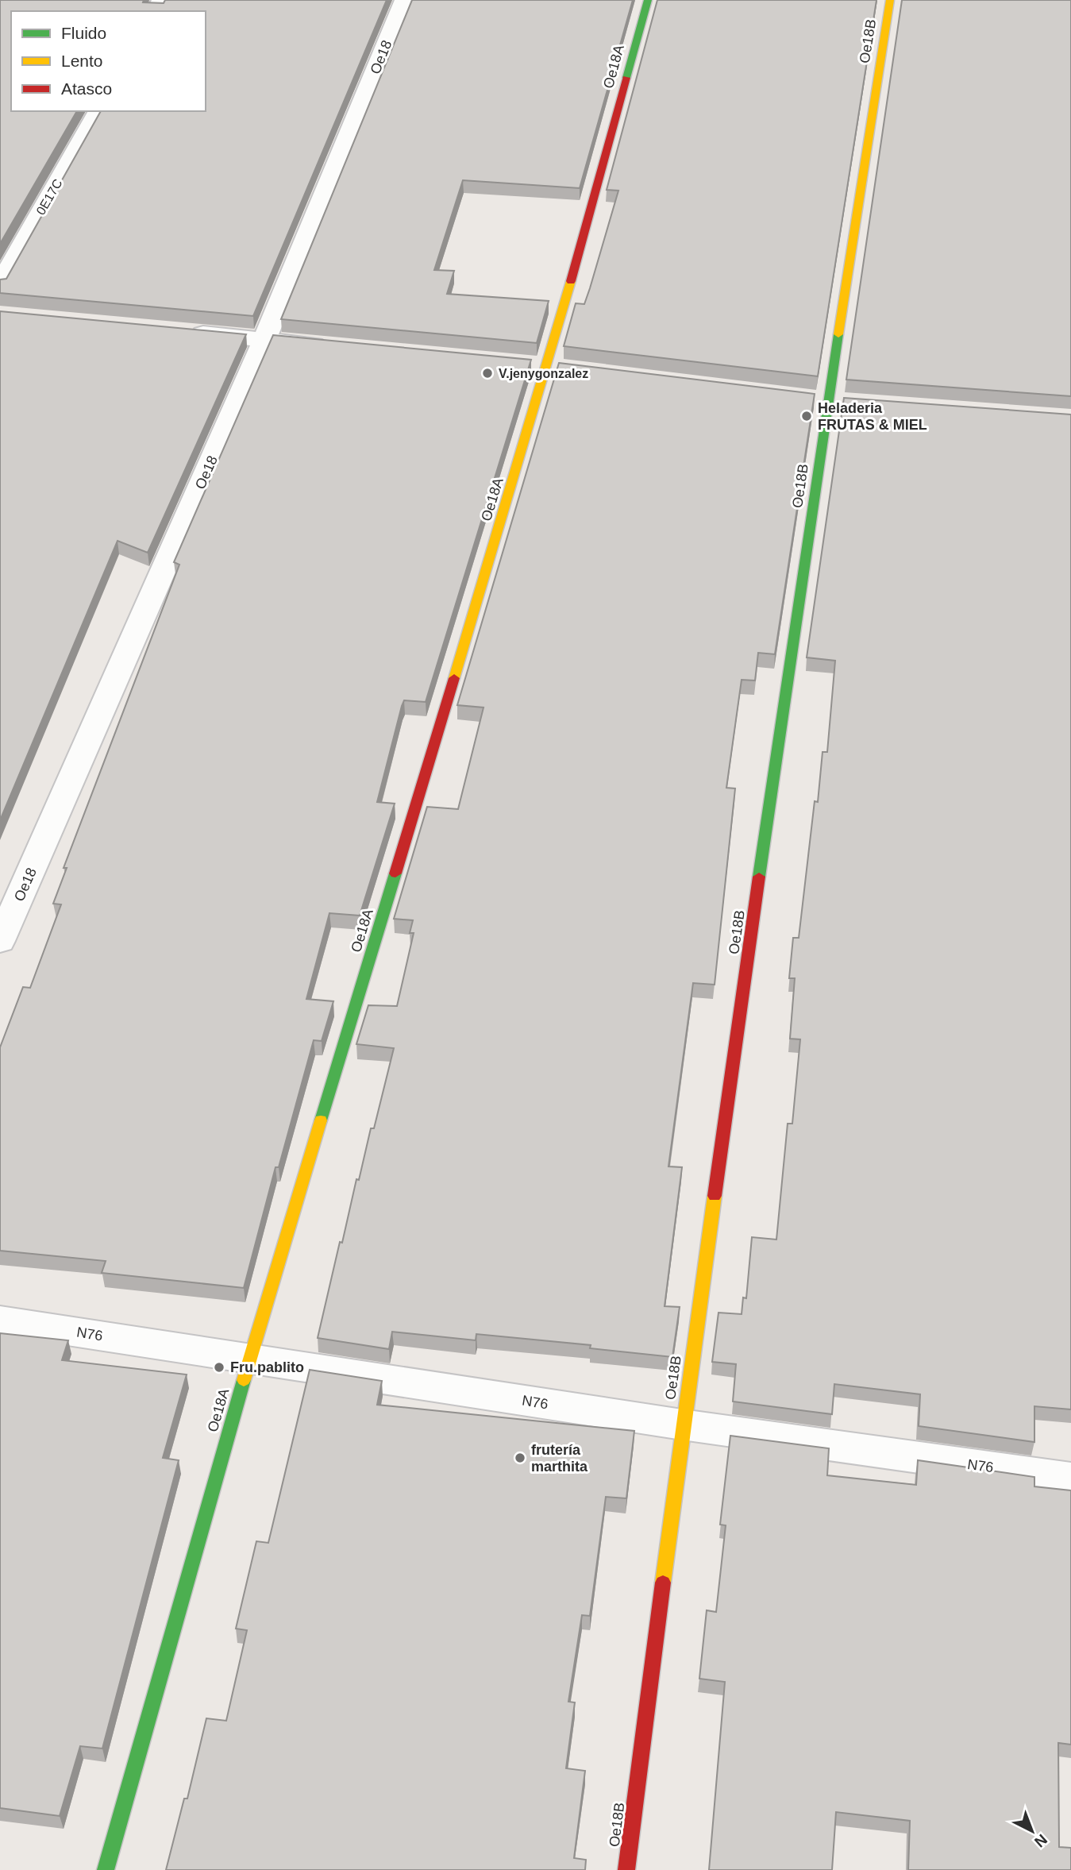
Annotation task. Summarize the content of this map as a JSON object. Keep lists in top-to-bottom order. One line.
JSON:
{"streets":{"street":["Oe18B","Oe18","Oe18A","0E17C","N76"]},"crossings":[["Oe18B","N76"],["Oe18A","N76"]],"places":["V.jenygonzalez","Heladeria FRUTAS & MIEL","Fru.pablito","frutería marthita"],"legend":["Fluido","Lento","Atasco"],"north":"bottom right"}
